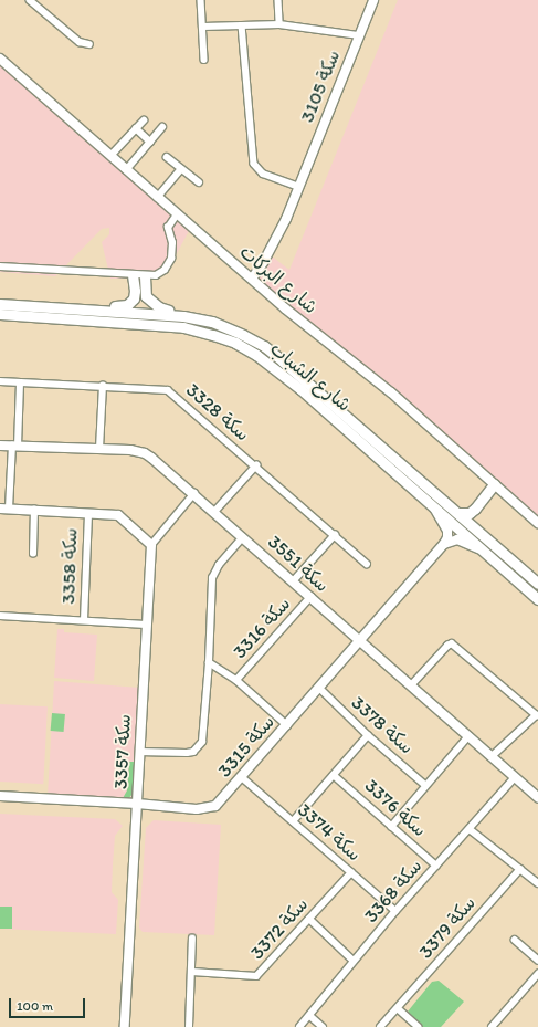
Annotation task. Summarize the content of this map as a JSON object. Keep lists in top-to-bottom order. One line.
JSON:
{"streets":{"main road":["شارع الشباب"],"street":["سكة 3105","شارع البركات","سكة 3328","سكة 3551","سكة 3358","سكة 3316","سكة 3378","سكة 3315","سكة 3357","سكة 3376","سكة 3374","سكة 3368","سكة 3379","سكة 3372"]},"crossings":[["سكة 3105","شارع البركات"],["سكة 3328","سكة 3551"],["سكة 3551","سكة 3316"],["سكة 3551","سكة 3315"],["سكة 3551","سكة 3368"],["سكة 3358","سكة 3357"],["سكة 3316","سكة 3315"],["سكة 3378","سكة 3315"],["سكة 3315","سكة 3357"],["سكة 3315","سكة 3374"],["سكة 3376","سكة 3368"],["سكة 3374","سكة 3368"],["سكة 3374","سكة 3372"]],"scale_bar":"100 m"}
